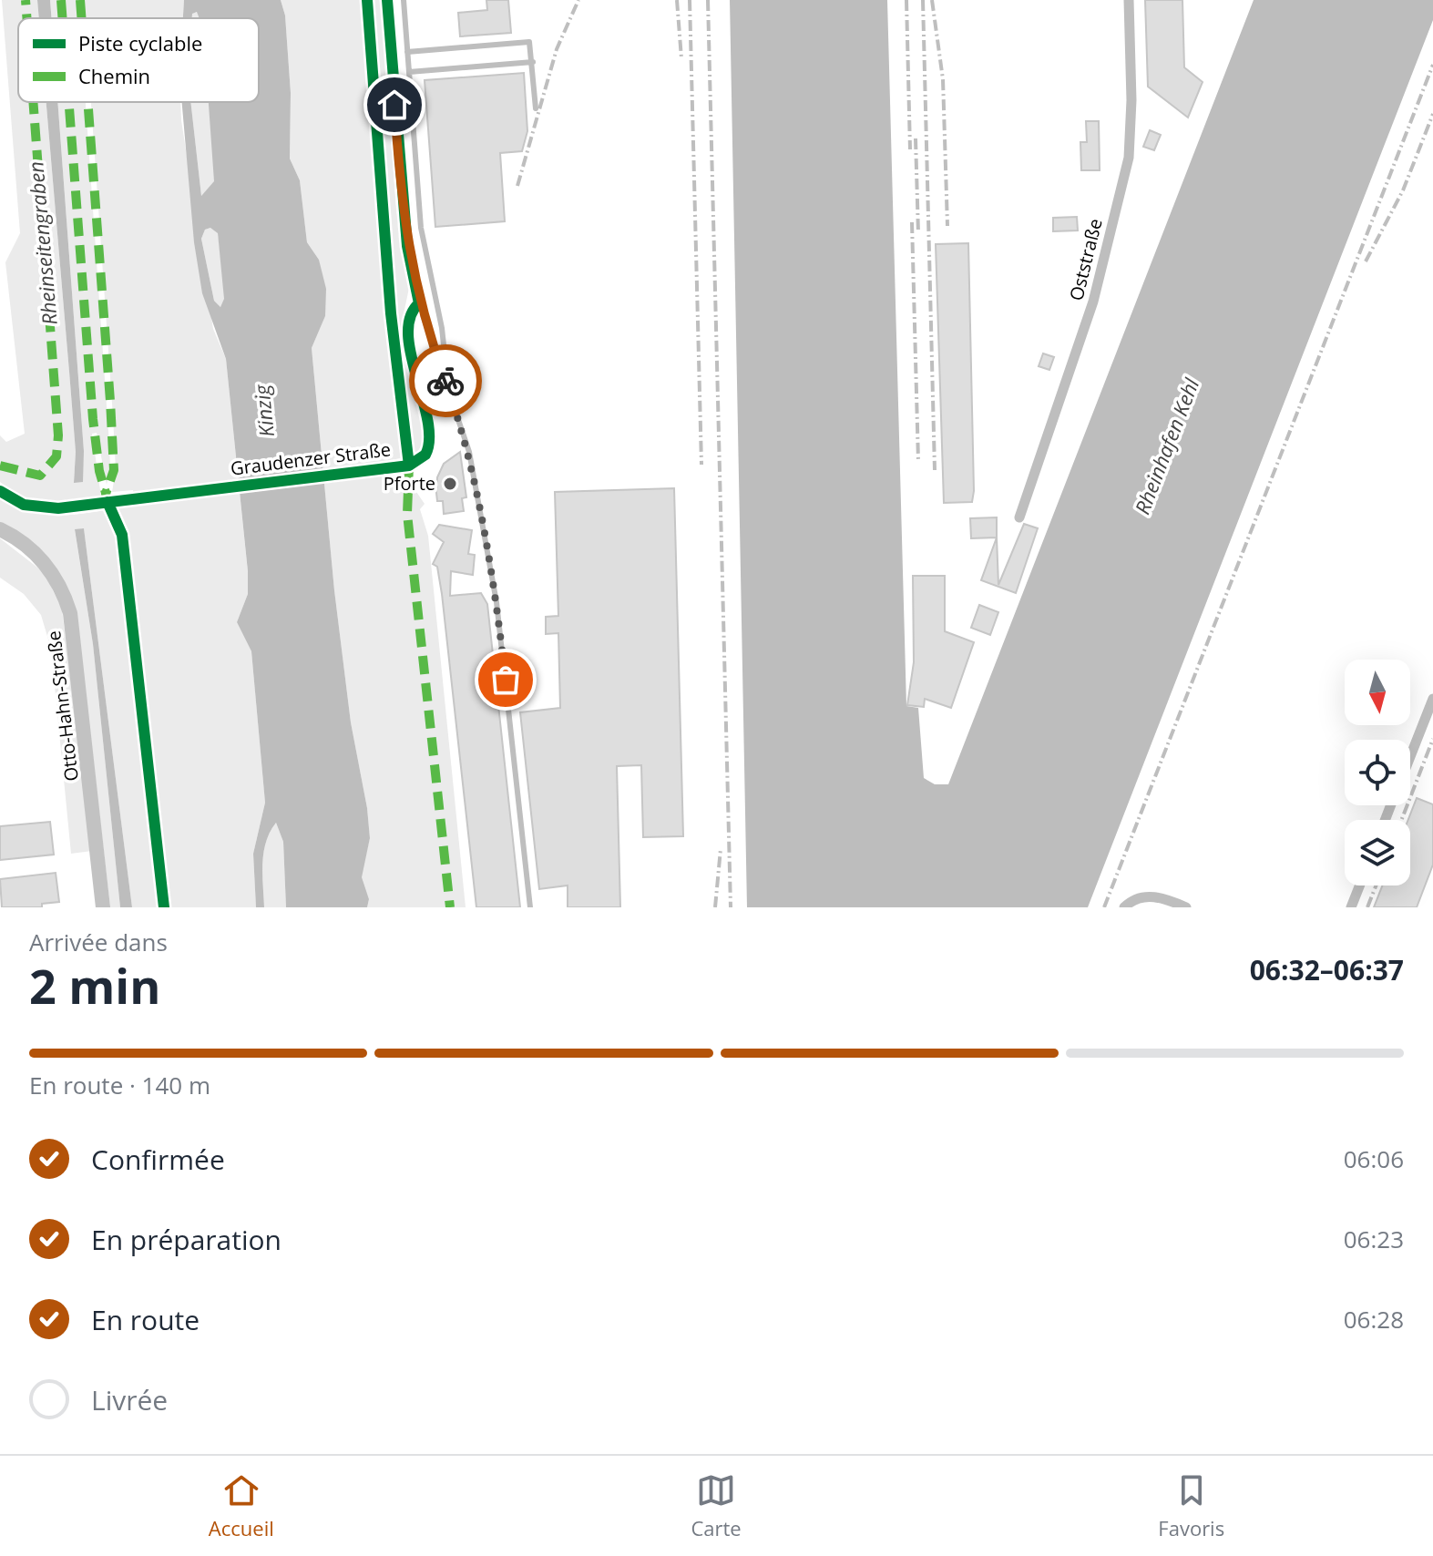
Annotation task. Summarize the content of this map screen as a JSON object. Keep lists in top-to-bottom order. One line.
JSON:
{"streets":{"street":["Oststraße","Graudenzer Straße","Otto-Hahn-Straße"]},"water":["Rheinseitengraben","Kinzig","Rheinhafen Kehl"],"places":["Pforte"],"legend":["Piste cyclable","Chemin"],"north":"bottom","page":{"heading":["2 min","Arrivée dans","06:32–06:37"],"bar":"En route · 140 m","list":[["Confirmée","06:06"],["En préparation","06:23"],["En route","06:28"],"Livrée"],"tabs":["Accueil","Carte","Favoris"]}}
